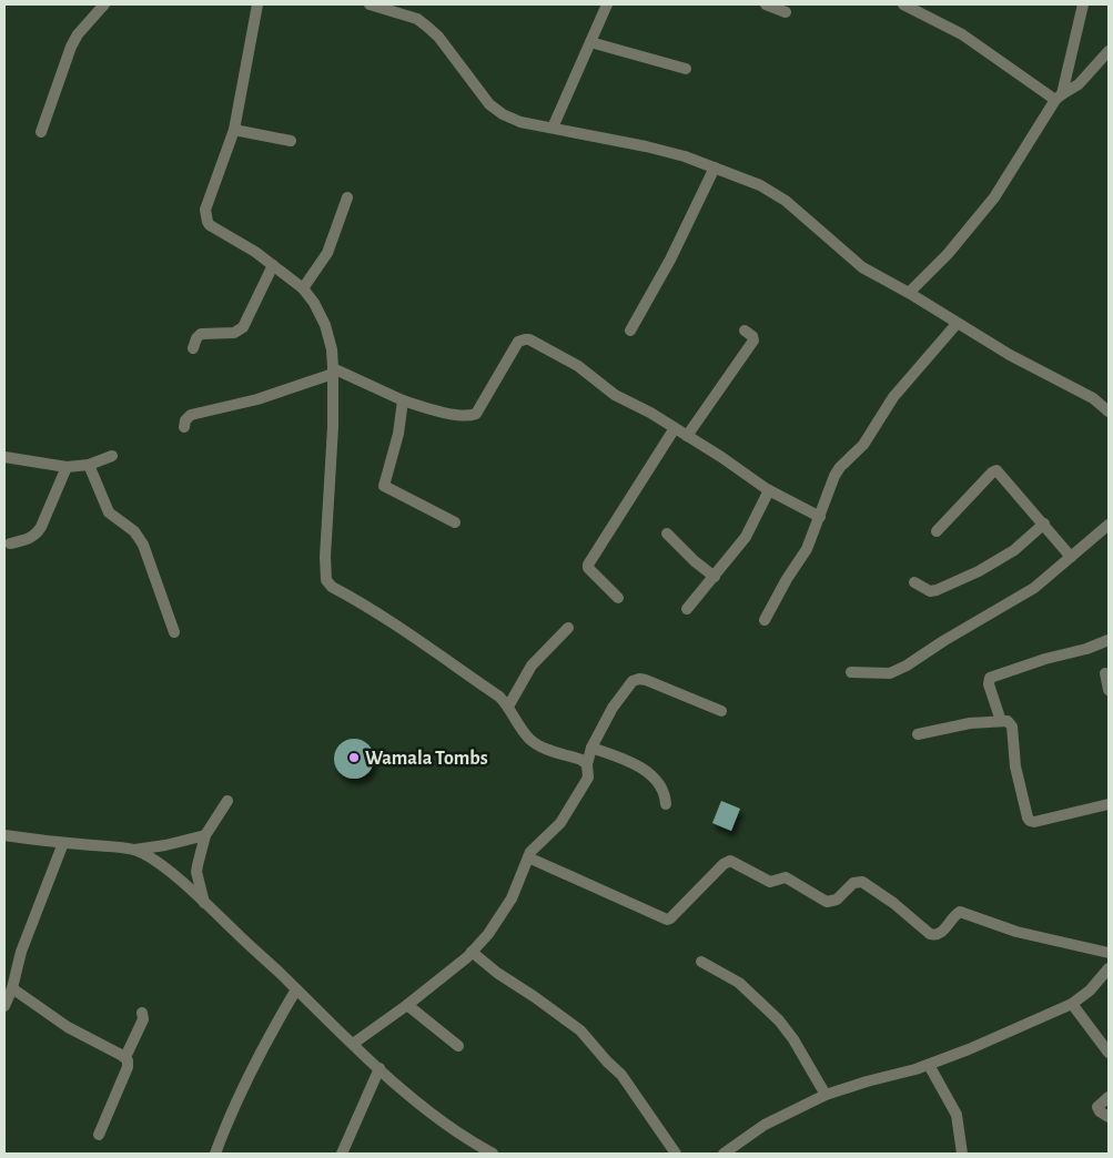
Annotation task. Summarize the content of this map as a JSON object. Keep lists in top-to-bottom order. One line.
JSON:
{"places":["Wamala Tombs"]}
